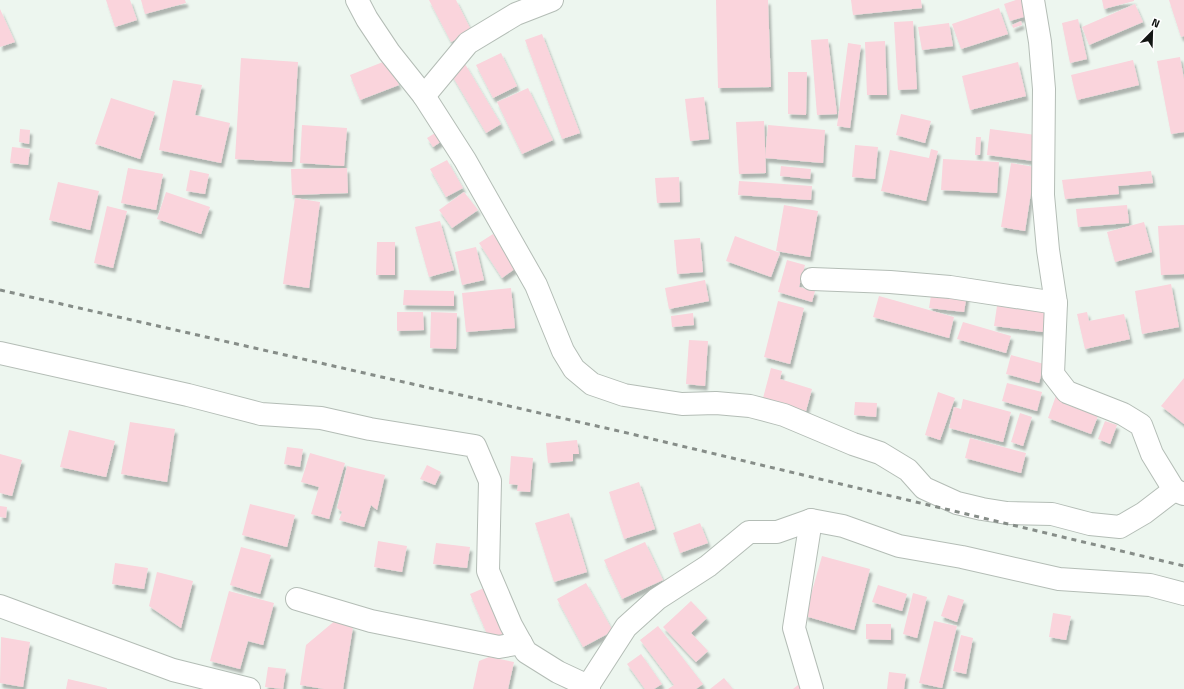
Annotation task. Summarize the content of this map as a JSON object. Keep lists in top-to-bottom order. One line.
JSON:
{"north":"top right"}
